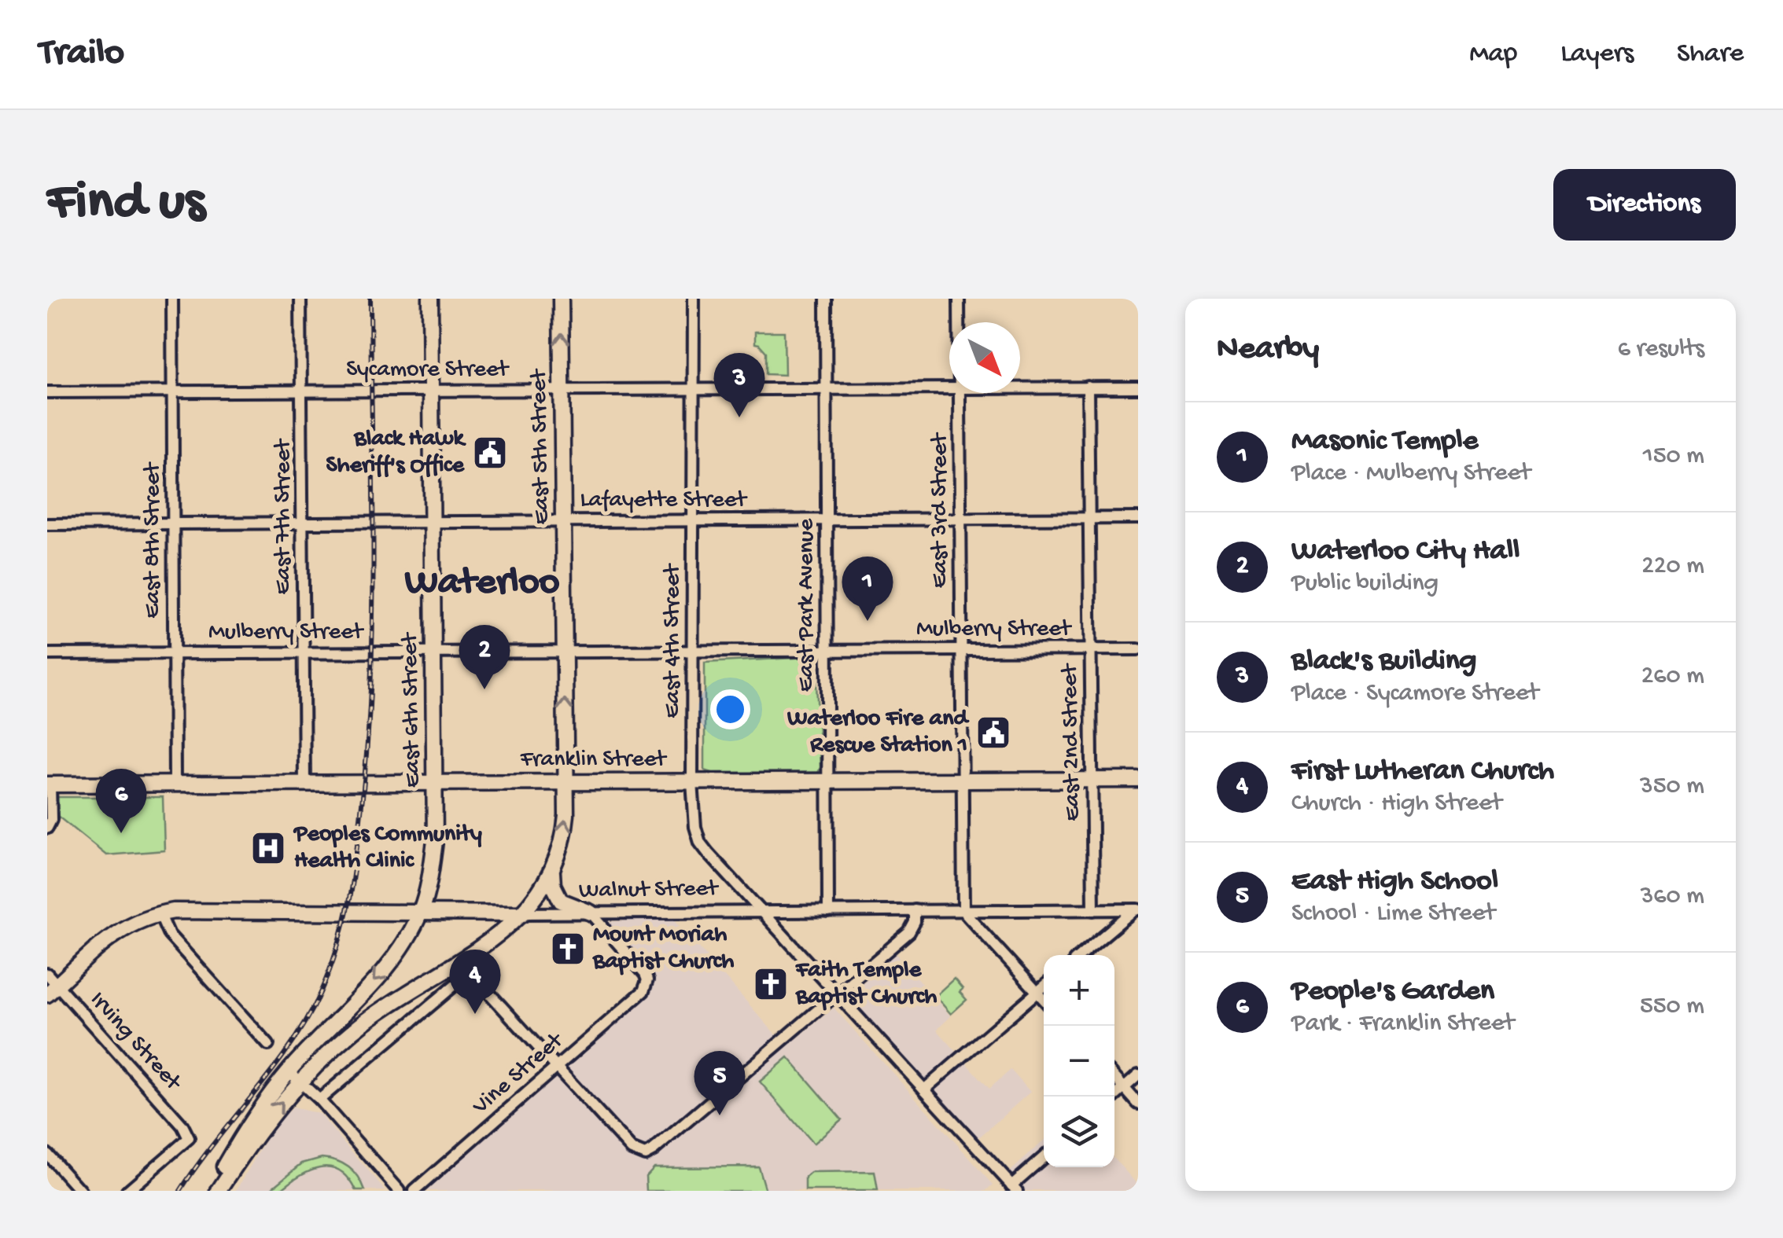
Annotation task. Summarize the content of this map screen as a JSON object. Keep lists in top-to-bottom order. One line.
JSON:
{"streets":{"main road":["East 5th Street","East 6th Street","Franklin Street","Walnut Street"],"street":["Sycamore Street","Lafayette Street","East 3rd Street","East 7th Street","East 8th Street","East Park Avenue","Mulberry Street","East 4th Street","East 2nd Street","Irving Street","Vine Street"]},"crossings":[["Sycamore Street","East 5th Street"],["Sycamore Street","East 7th Street"],["Sycamore Street","East 8th Street"],["Sycamore Street","East Park Avenue"],["Sycamore Street","East 4th Street"],["Sycamore Street","East 6th Street"],["Sycamore Street","East 2nd Street"],["East 5th Street","Lafayette Street"],["East 5th Street","Mulberry Street"],["East 5th Street","East 6th Street"],["East 5th Street","Franklin Street"],["East 5th Street","Walnut Street"],["Lafayette Street","East 3rd Street"],["Lafayette Street","East 7th Street"],["Lafayette Street","East 8th Street"],["Lafayette Street","East Park Avenue"],["Lafayette Street","East 4th Street"],["Lafayette Street","East 6th Street"],["Lafayette Street","East 2nd Street"],["East 3rd Street","Mulberry Street"],["East 3rd Street","Franklin Street"],["East 3rd Street","Walnut Street"],["East 7th Street","Mulberry Street"],["East 7th Street","Franklin Street"],["East 8th Street","Mulberry Street"],["East 8th Street","Franklin Street"],["East Park Avenue","Mulberry Street"],["East Park Avenue","Franklin Street"],["East Park Avenue","Walnut Street"],["Mulberry Street","East 4th Street"],["Mulberry Street","East 6th Street"],["Mulberry Street","East 2nd Street"],["East 4th Street","Franklin Street"],["East 4th Street","Walnut Street"],["East 6th Street","Franklin Street"],["East 6th Street","Walnut Street"],["East 2nd Street","Franklin Street"],["East 2nd Street","Walnut Street"],["Walnut Street","Irving Street"],["Walnut Street","Vine Street"]],"districts":["Waterloo"],"places":{"public building":["Black Hawk Sheriff's Office","Waterloo Fire and Rescue Station 1"],"hospital":["Peoples Community Health Clinic"],"church":["Mount Moriah Baptist Church","Faith Temple Baptist Church"]},"north":"bottom right","page":{"header":"Trailo","nav":["Map","Layers","Share"],"buttons":"Directions","title":"Find us","heading":["Nearby","6 results"],"pins":["3","1","2","6","4","5"],"list":[{"mark":"1","name":"Masonic Temple","note":"Place · Mulberry Street","value":"150 m"},{"mark":"2","name":"Waterloo City Hall","note":"Public building","value":"220 m"},{"mark":"3","name":"Black's Building","note":"Place · Sycamore Street","value":"260 m"},{"mark":"4","name":"First Lutheran Church","note":"Church · High Street","value":"350 m"},{"mark":"5","name":"East High School","note":"School · Lime Street","value":"360 m"},{"mark":"6","name":"People's Garden","note":"Park · Franklin Street","value":"550 m"}],"map_buttons":["+","−"]}}
